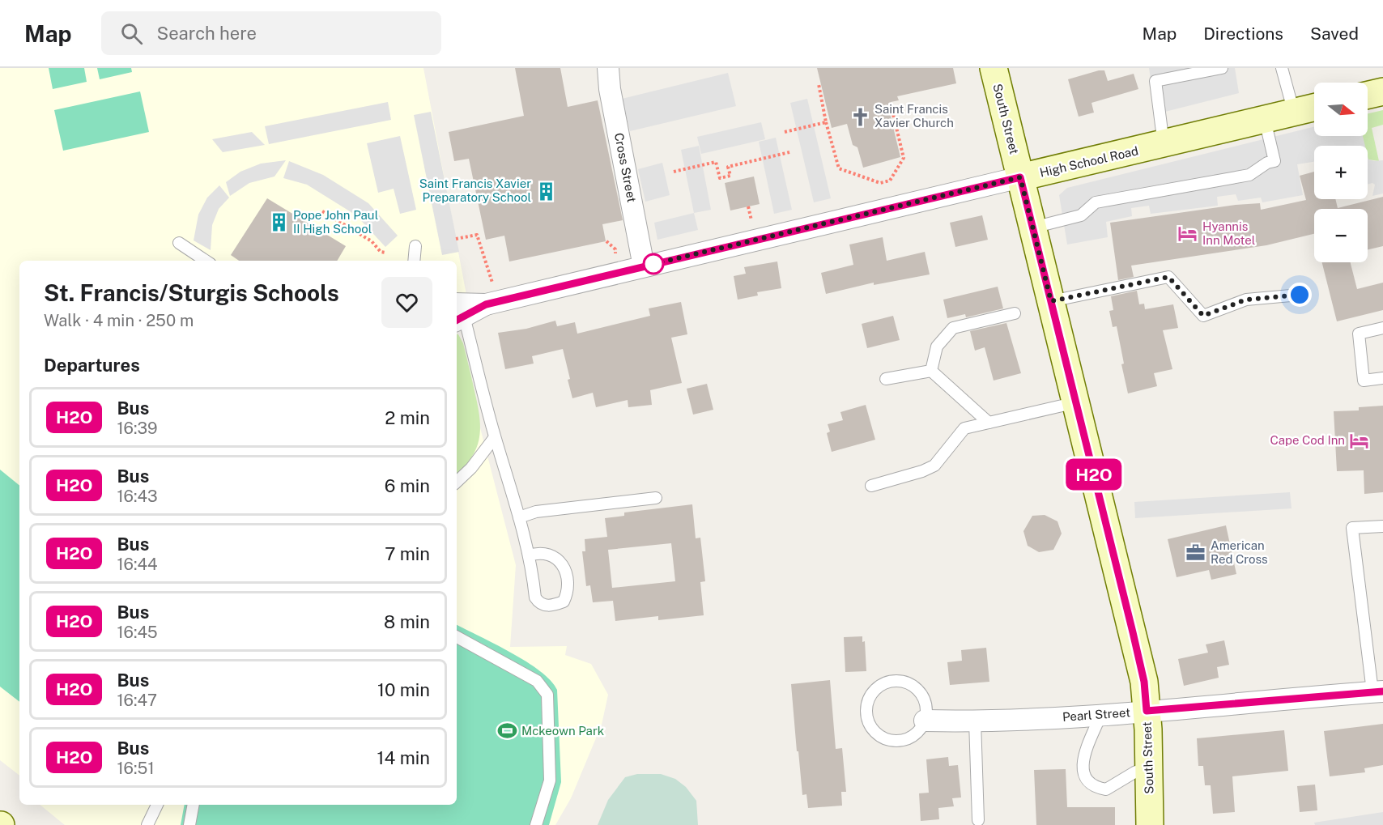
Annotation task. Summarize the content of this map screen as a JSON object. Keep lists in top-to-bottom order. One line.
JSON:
{"streets":{"main road":["South Street","High School Road"],"street":["Cross Street","Pearl Street"]},"crossings":[["South Street","High School Road"],["South Street","Pearl Street"],["High School Road","Cross Street"]],"places":{"church":["Saint Francis Xavier Church"],"building":["Saint Francis Xavier Preparatory School","Pope John Paul II High School"],"hotel":["Hyannis Inn Motel","Cape Cod Inn"],"office":["American Red Cross"],"sports":["Mckeown Park"]},"lines":["bus line H2O"],"north":"right","page":{"header":"Map","search":"Search here","nav":["Map","Directions","Saved"],"on_map":"H2O","map_buttons":["+","−"],"heading":[["St. Francis/Sturgis Schools","Walk · 4 min · 250 m"],"Departures"],"list":[{"mark":"H2O","name":"Bus","note":"16:39","value":"2 min"},{"mark":"H2O","name":"Bus","note":"16:43","value":"6 min"},{"mark":"H2O","name":"Bus","note":"16:44","value":"7 min"},{"mark":"H2O","name":"Bus","note":"16:45","value":"8 min"},{"mark":"H2O","name":"Bus","note":"16:47","value":"10 min"},{"mark":"H2O","name":"Bus","note":"16:51","value":"14 min"}]}}
